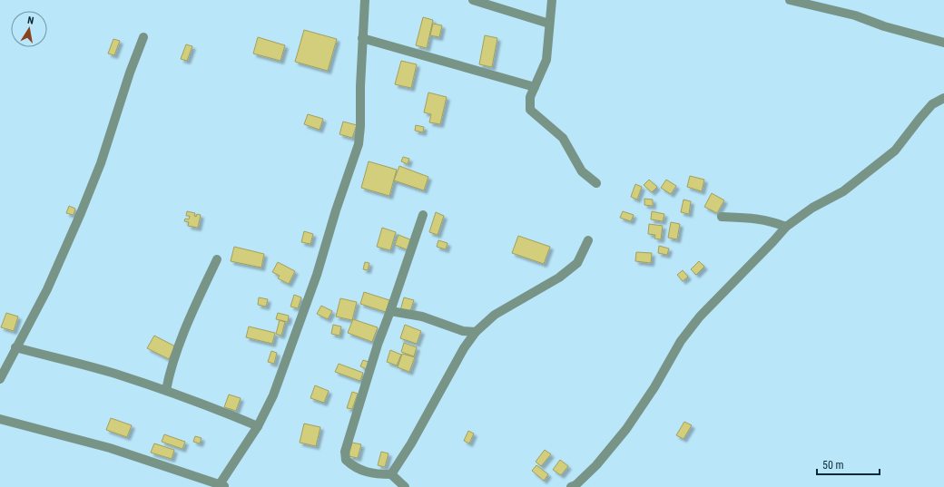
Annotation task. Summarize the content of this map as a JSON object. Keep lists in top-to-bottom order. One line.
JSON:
{"scale_bar":"50 m","north":"top"}
